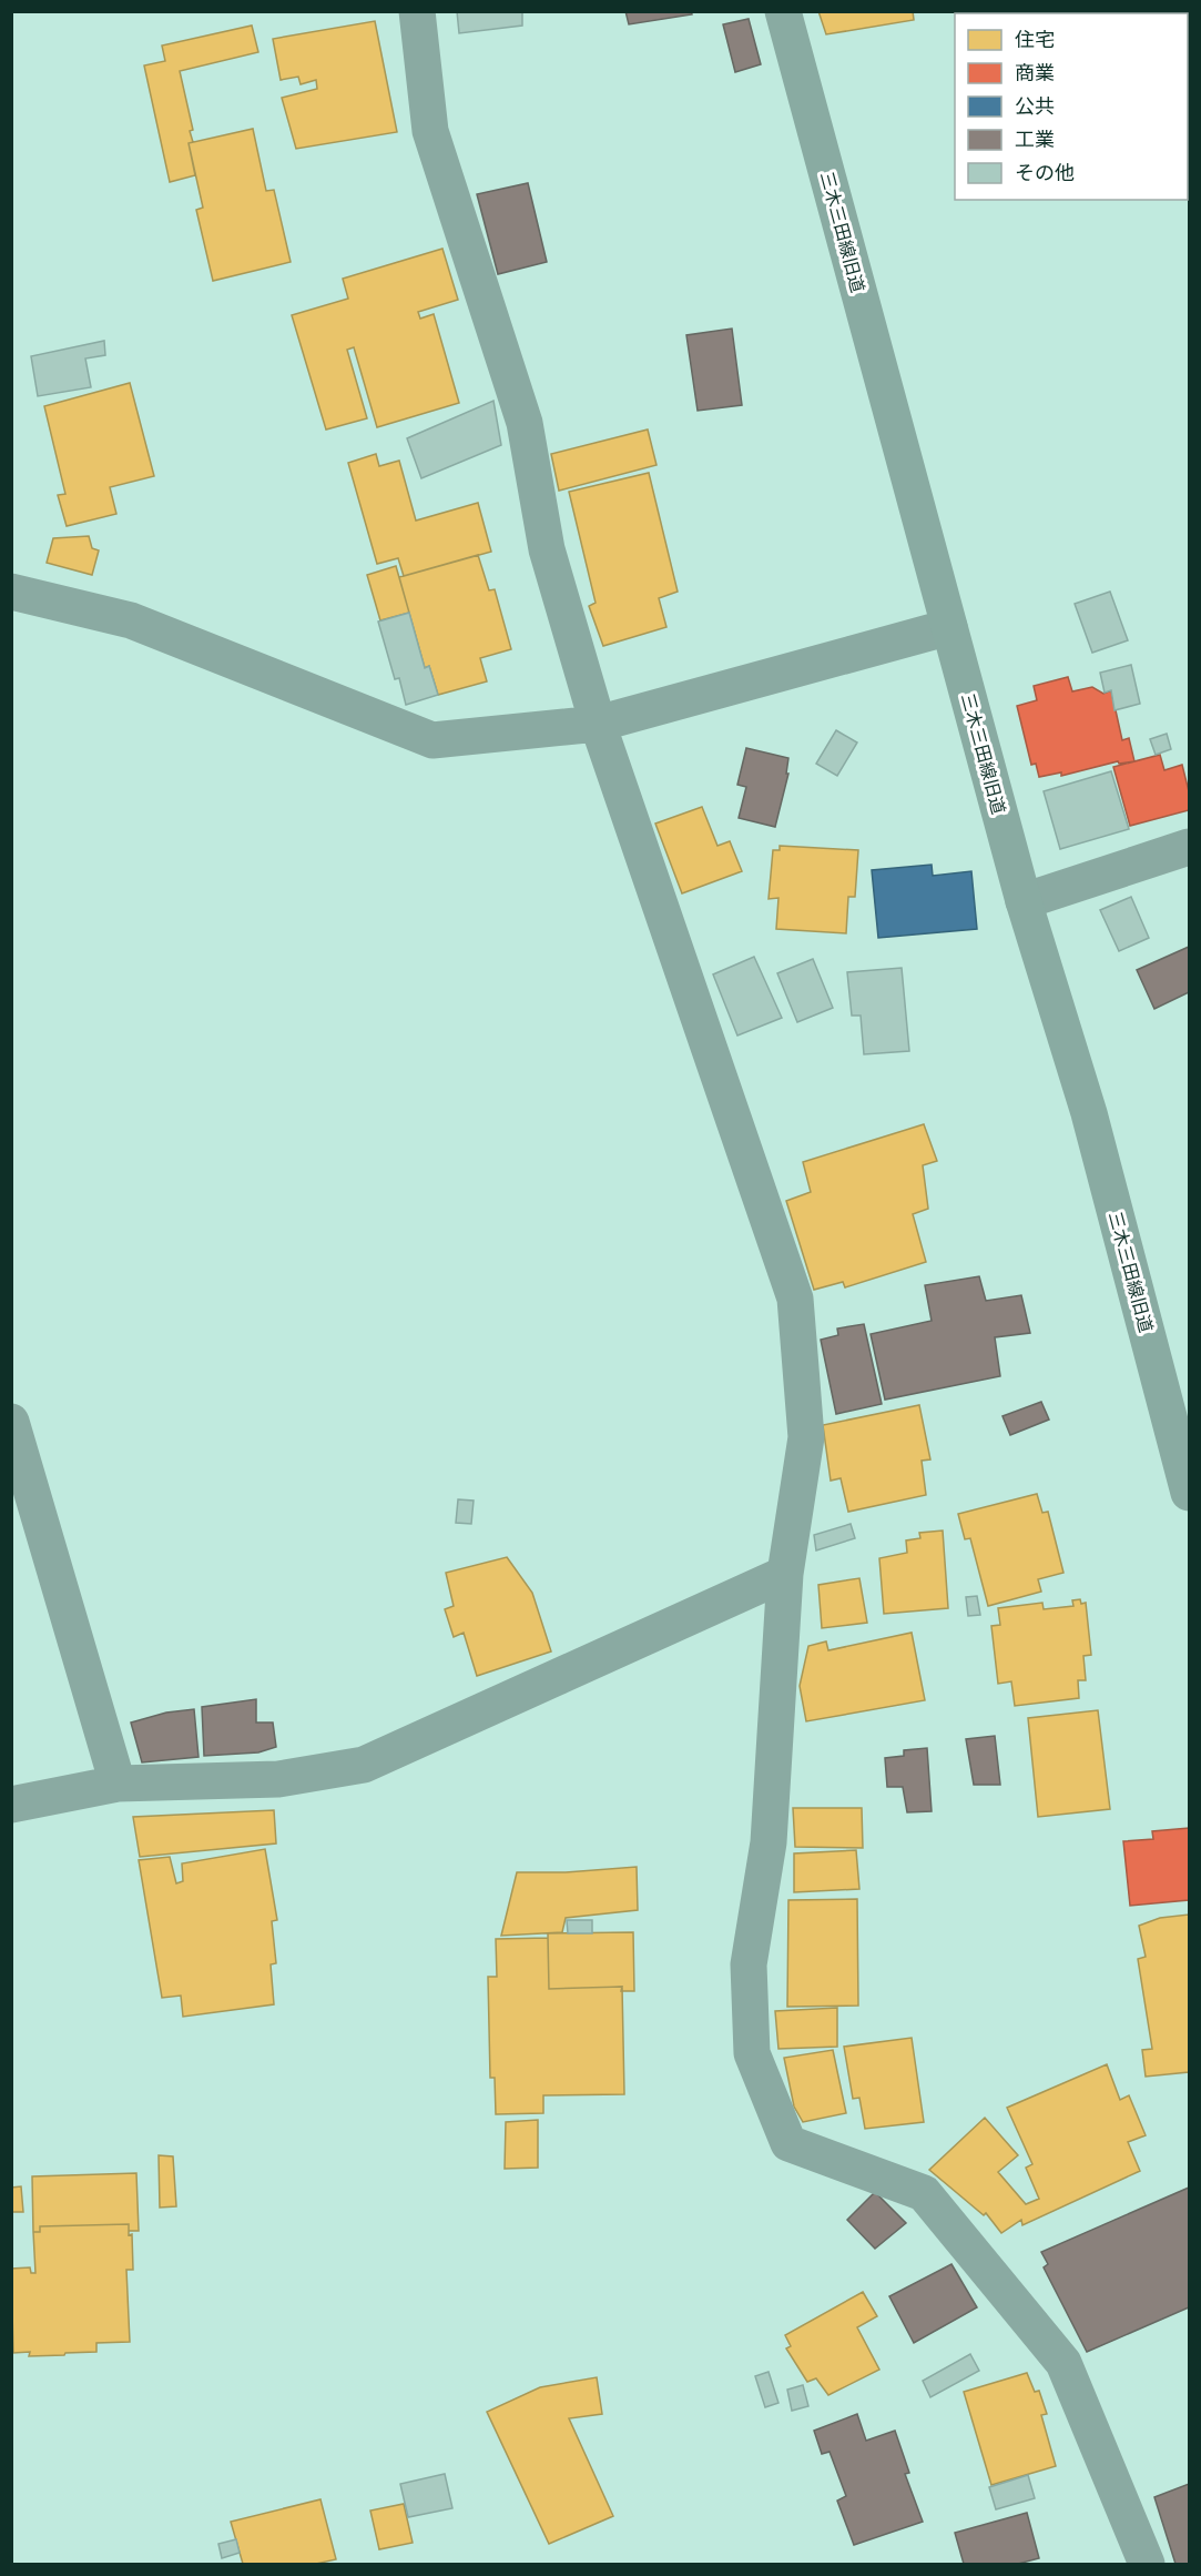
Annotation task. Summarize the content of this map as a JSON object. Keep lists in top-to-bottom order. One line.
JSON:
{"streets":{"street":["三木三田線旧道"]},"legend":["住宅","商業","公共","工業","その他"]}
